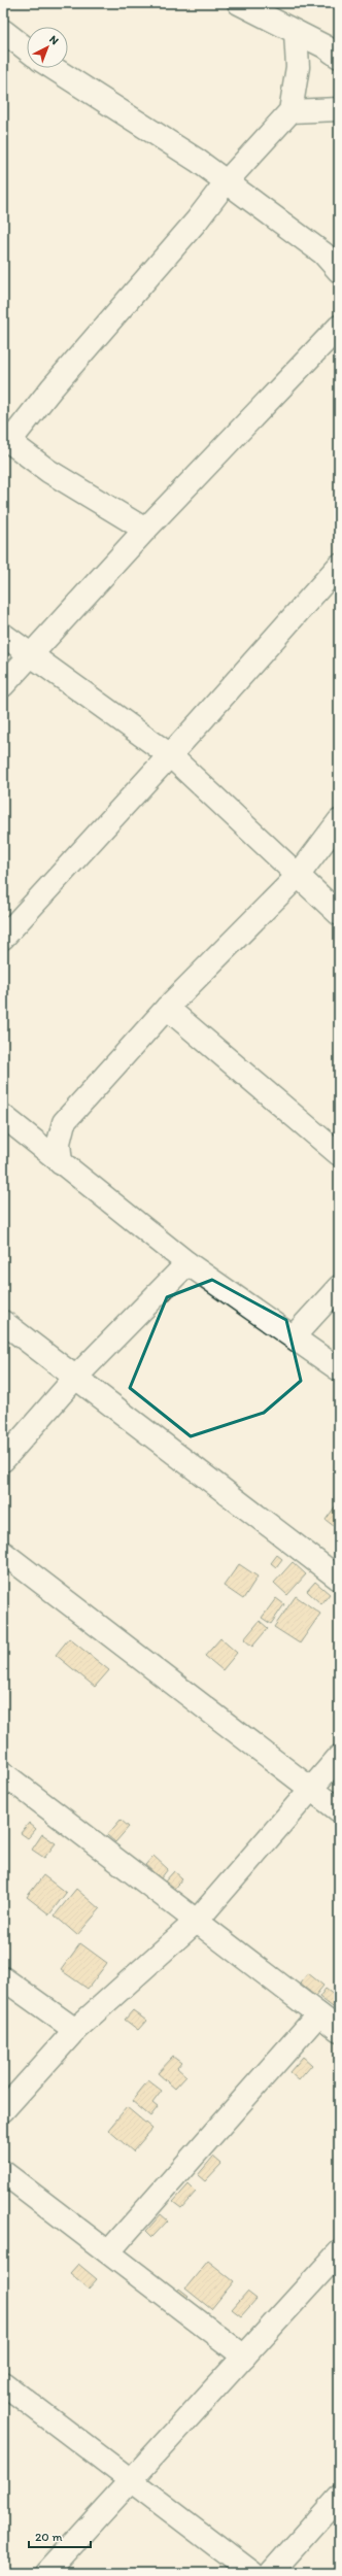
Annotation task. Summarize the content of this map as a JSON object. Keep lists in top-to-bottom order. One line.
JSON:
{"scale_bar":"20 m","north":"top right"}
